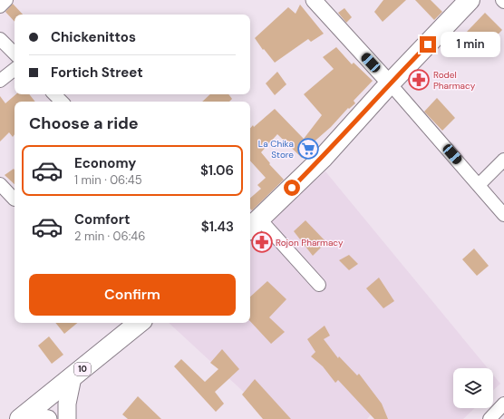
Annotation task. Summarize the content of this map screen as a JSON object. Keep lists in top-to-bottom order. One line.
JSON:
{"streets":{"highway":["10"]},"places":{"pharmacy":["Rodel Pharmacy","Rojon Pharmacy"],"supermarket":["La Chika Store"]},"page":{"banner":["Chickenittos","Fortich Street"],"bubble":"1 min","heading":"Choose a ride","list":[{"name":"Economy","note":"1 min · 06:45","value":"$1.06"},{"name":"Comfort","note":"2 min · 06:46","value":"$1.43"}],"buttons":"Confirm"}}
